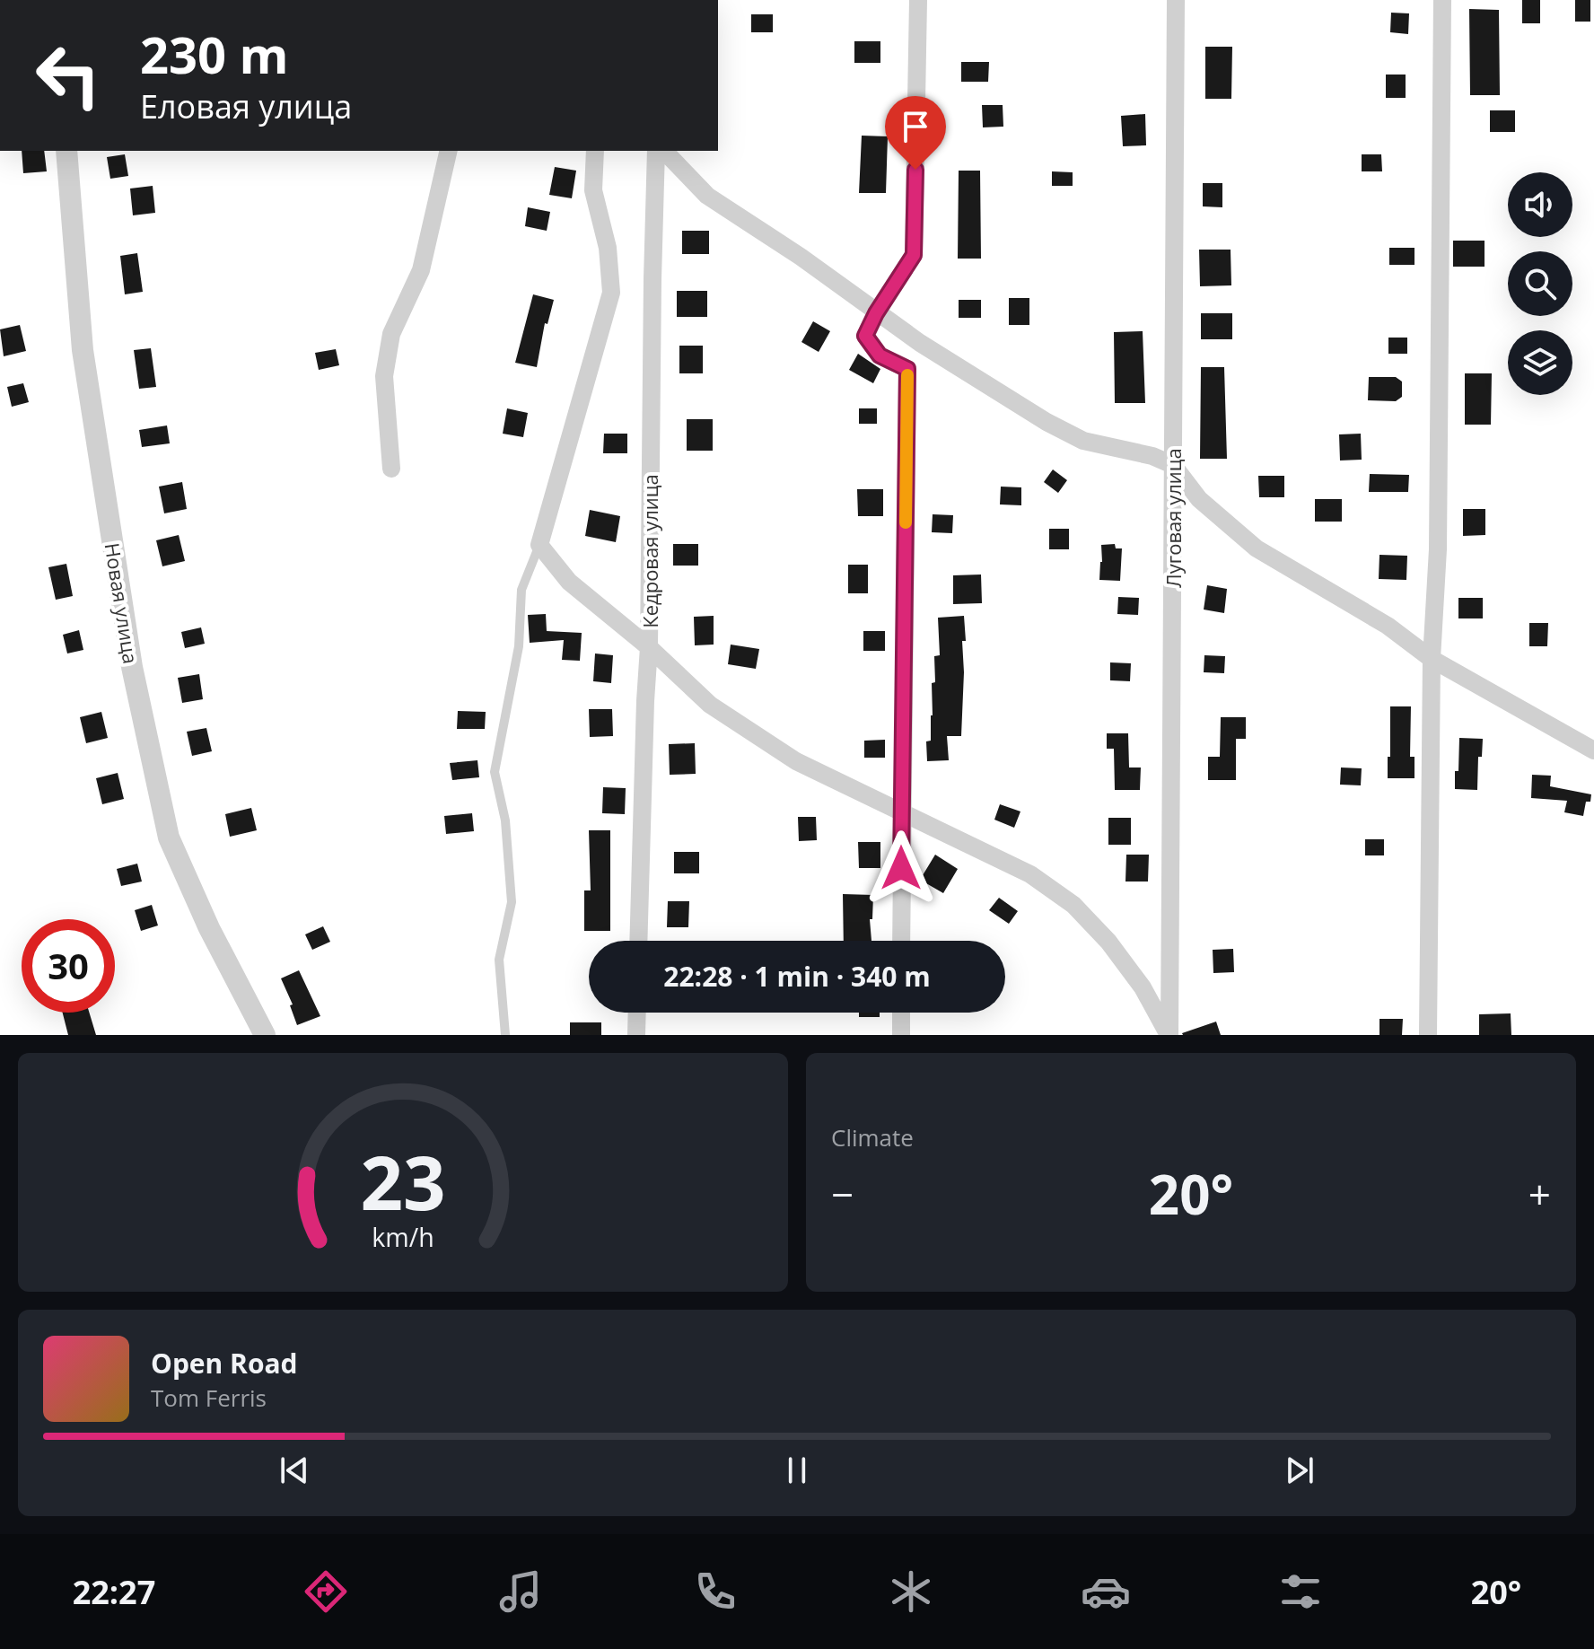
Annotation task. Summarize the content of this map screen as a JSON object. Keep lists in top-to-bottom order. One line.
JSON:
{"streets":{"street":["Луговая улица","Кедровая улица","Новая улица"]},"page":{"turn":["230 m","Еловая улица"],"limit":"30","trip":"22:28 · 1 min · 340 m","tile":"Climate","heat":["−","20°","+"],"song":["Open Road","Tom Ferris"],"tabs":["22:27","20°"],"gauge":["23","km/h"]}}
